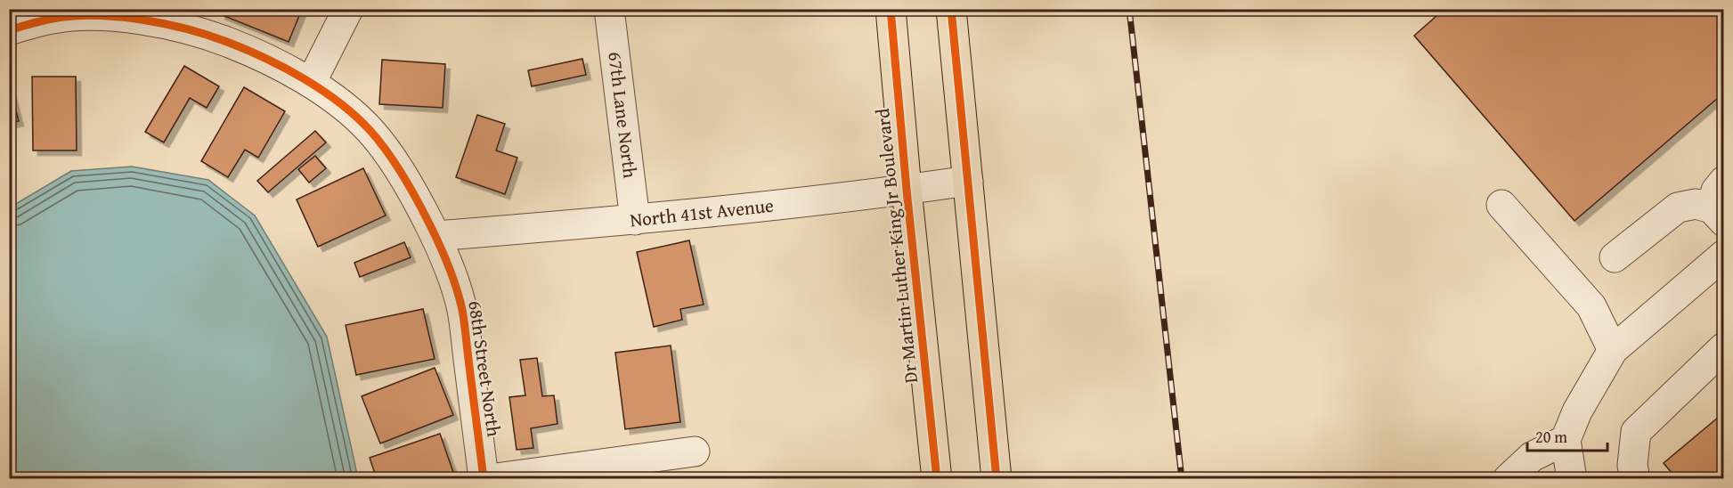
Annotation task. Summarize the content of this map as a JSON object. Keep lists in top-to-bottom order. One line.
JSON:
{"streets":{"main road":["Dr Martin Luther King Jr Boulevard"],"street":["67th Lane North","North 41st Avenue","68th Street North"]},"crossings":[["67th Lane North","North 41st Avenue"],["North 41st Avenue","Dr Martin Luther King Jr Boulevard"],["North 41st Avenue","68th Street North"]],"scale_bar":"20 m"}
